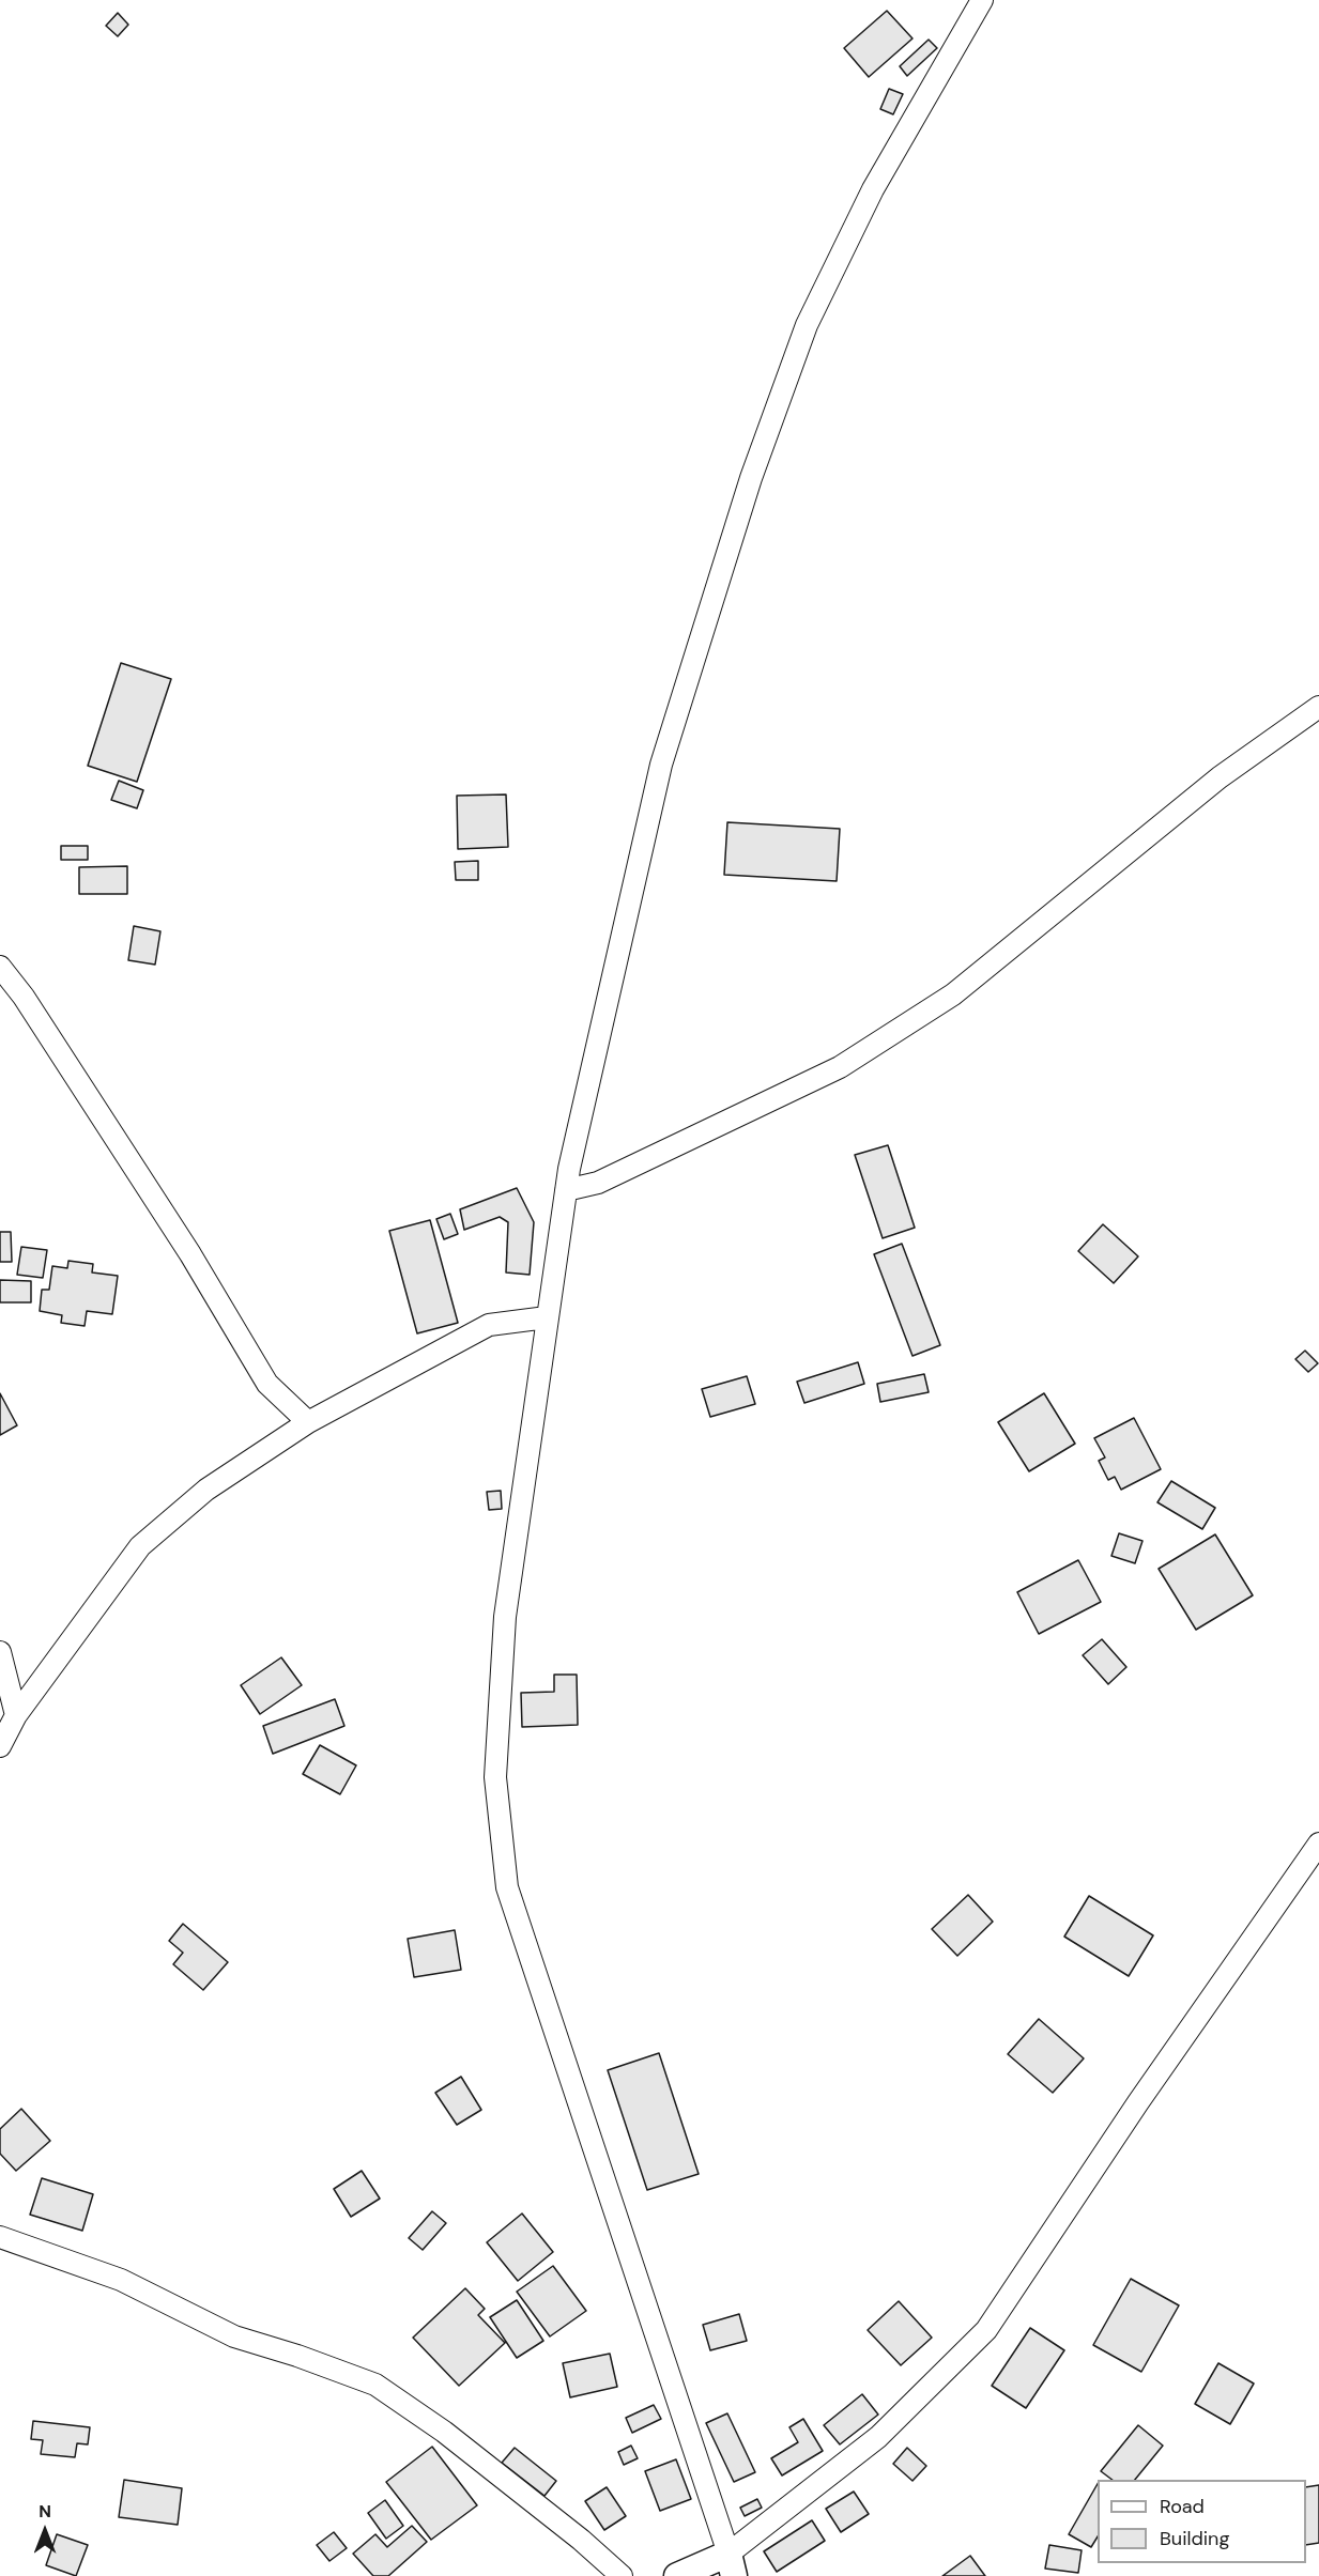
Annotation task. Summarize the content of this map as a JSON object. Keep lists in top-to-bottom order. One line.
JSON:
{"legend":["Road","Building"],"north":"top"}
